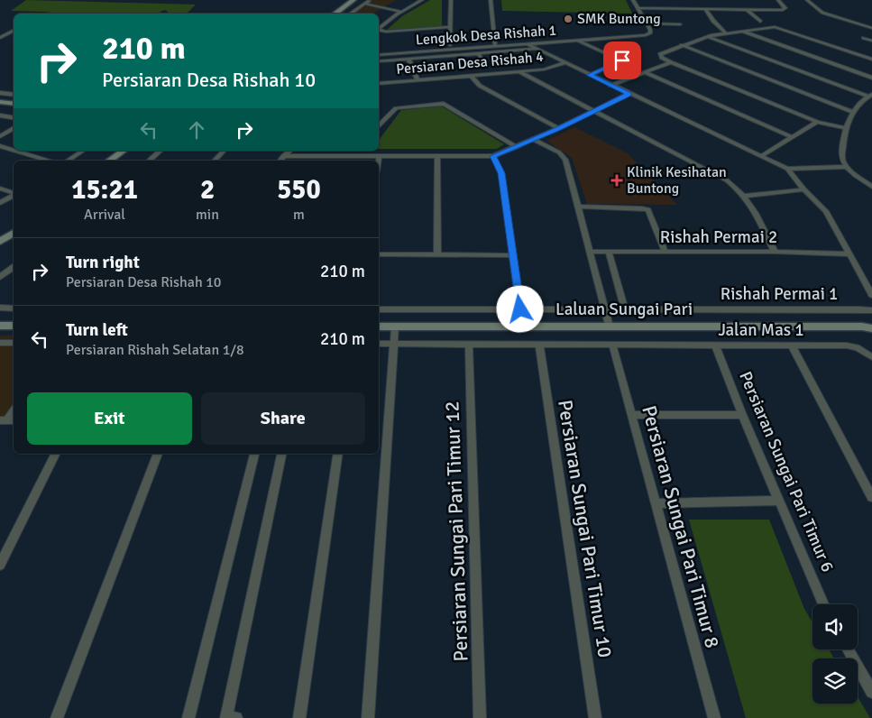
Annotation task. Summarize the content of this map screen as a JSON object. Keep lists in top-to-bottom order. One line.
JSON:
{"streets":{"main road":["Laluan Sungai Pari"],"street":["Lengkok Desa Rishah 1","Persiaran Desa Rishah 4","Rishah Permai 2","Rishah Permai 1","Jalan Mas 1","Persiaran Sungai Pari Timur 6","Persiaran Sungai Pari Timur 8","Persiaran Sungai Pari Timur 10","Persiaran Sungai Pari Timur 12"]},"crossings":[["Jalan Mas 1","Persiaran Sungai Pari Timur 6"],["Jalan Mas 1","Persiaran Sungai Pari Timur 8"],["Jalan Mas 1","Persiaran Sungai Pari Timur 10"],["Jalan Mas 1","Persiaran Sungai Pari Timur 12"]],"places":{"other":["SMK Buntong"],"health":["Klinik Kesihatan Buntong"]},"page":{"turn":["210 m","Persiaran Desa Rishah 10"],"eta":["15:21","Arrival","2","min","550","m"],"list":[{"name":"Turn right","note":"Persiaran Desa Rishah 10","value":"210 m"},{"name":"Turn left","note":"Persiaran Rishah Selatan 1/8","value":"210 m"}],"buttons":["Exit","Share"]}}
